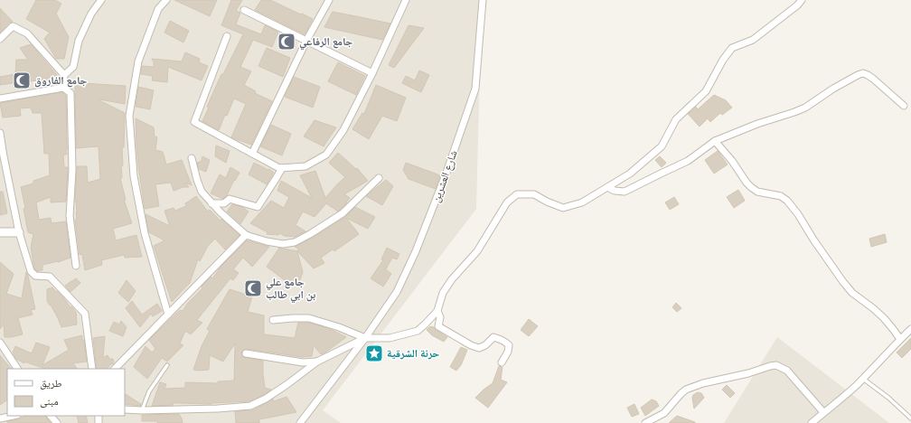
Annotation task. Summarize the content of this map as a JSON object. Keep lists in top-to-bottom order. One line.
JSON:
{"streets":{"street":["شارع العشرين"]},"places":{"mosque":["جامع الرفاعي","جامع الفاروق","جامع علي بن ابي طالب"],"place":["حرنة الشرقية"]},"legend":["طريق","مبنى"]}
